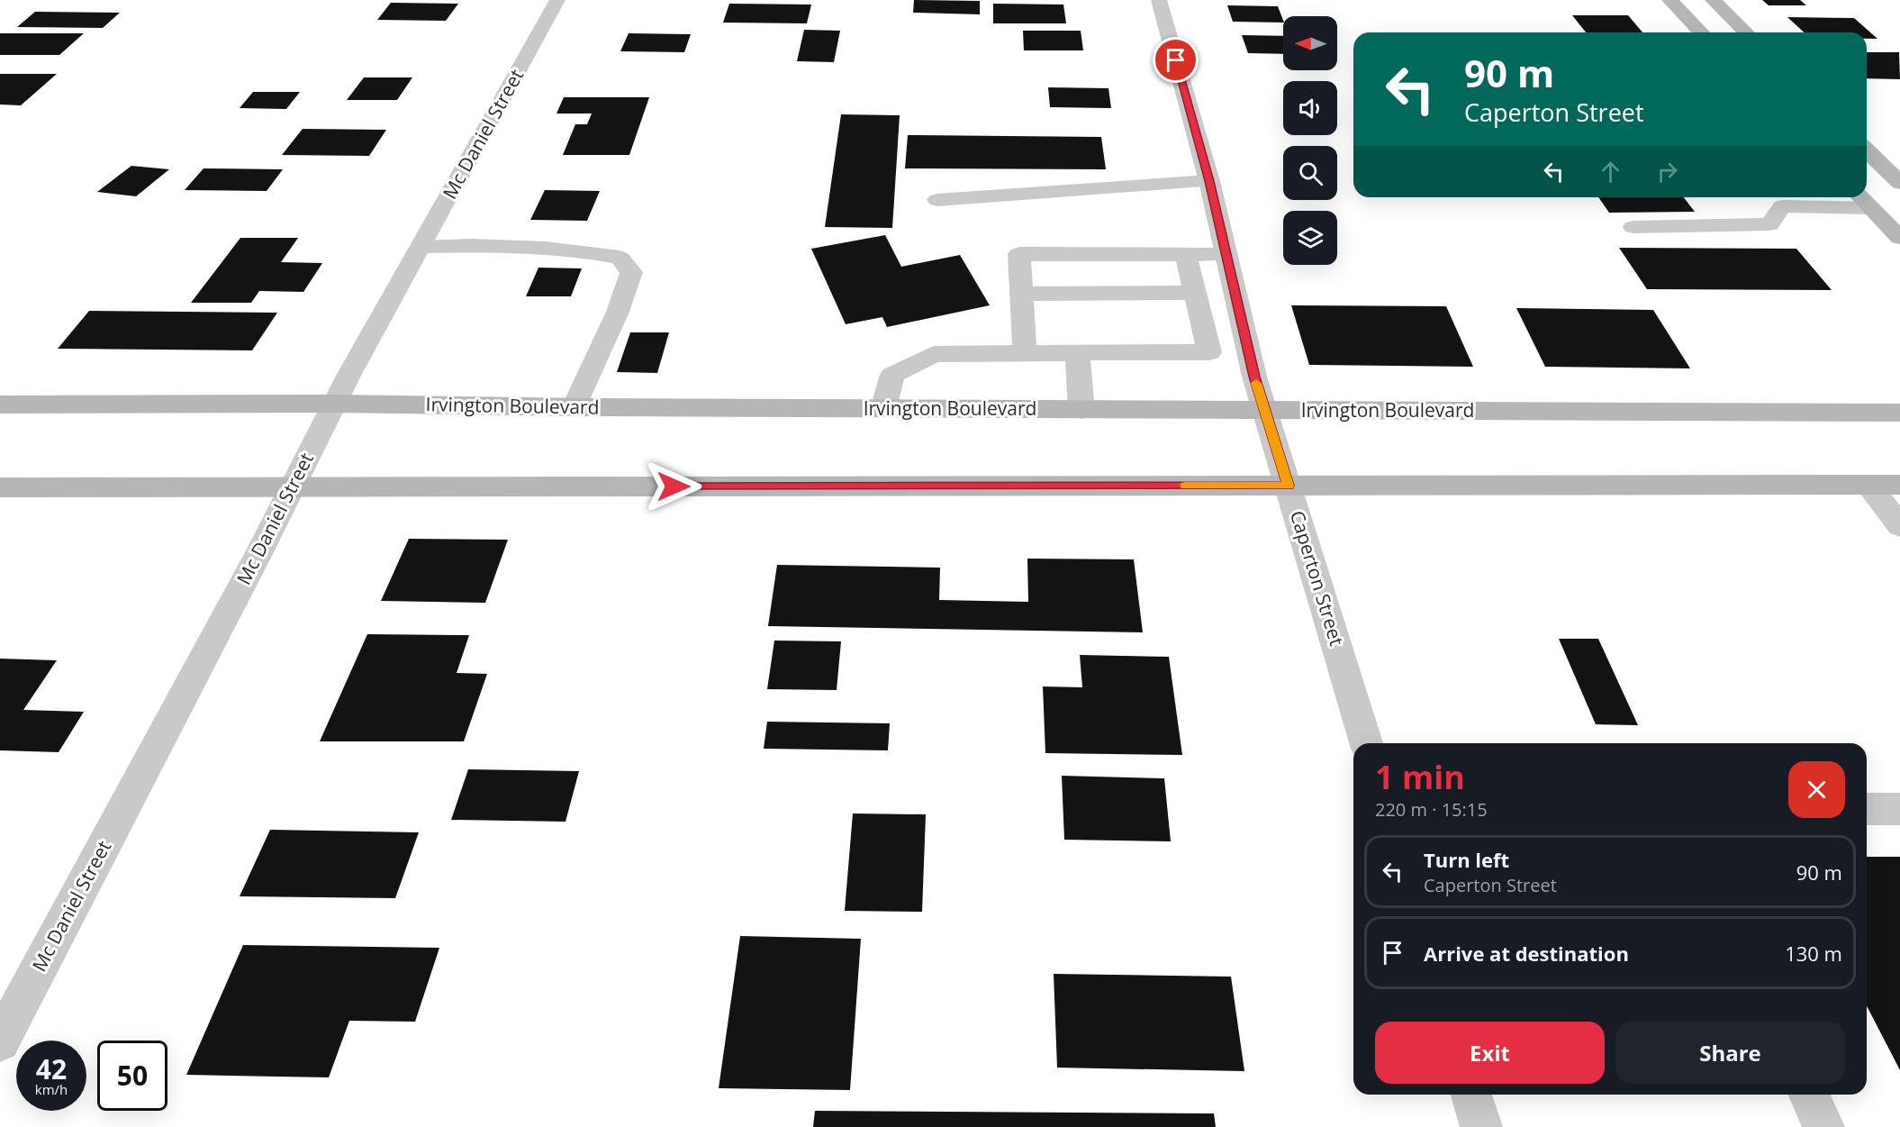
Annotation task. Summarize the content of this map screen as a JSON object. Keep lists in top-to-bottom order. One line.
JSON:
{"streets":{"main road":["Irvington Boulevard"],"street":["Mc Daniel Street","Caperton Street"]},"crossings":[["Mc Daniel Street","Irvington Boulevard"],["Irvington Boulevard","Caperton Street"]],"north":"left","page":{"turn":["90 m","Caperton Street"],"heading":["1 min","220 m · 15:15"],"list":[{"name":"Turn left","note":"Caperton Street","value":"90 m"},{"name":"Arrive at destination","value":"130 m"}],"buttons":["Exit","Share"],"speed":"42 km/h","limit":"50"}}
